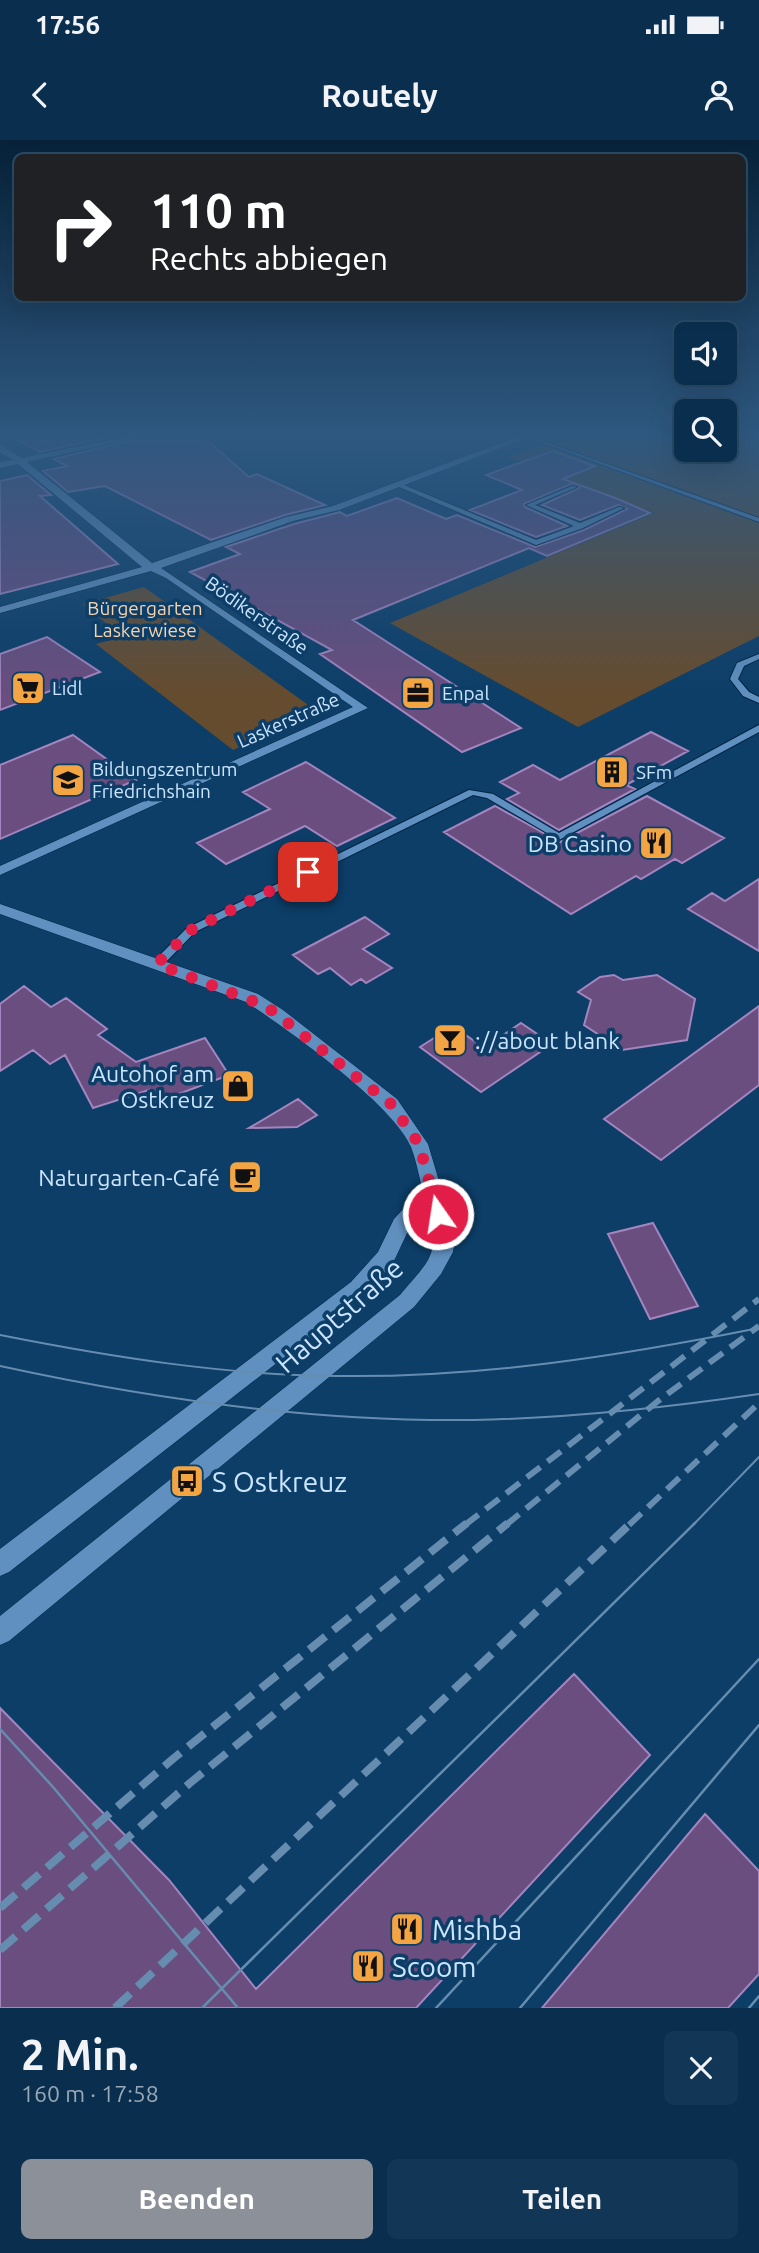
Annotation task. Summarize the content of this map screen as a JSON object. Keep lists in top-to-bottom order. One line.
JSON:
{"streets":{"street":["Bödikerstraße","Laskerstraße","Hauptstraße"]},"crossings":[["Bödikerstraße","Laskerstraße"]],"parks":["Bürgergarten Laskerwiese"],"places":{"supermarket":["Lidl"],"office":["Enpal"],"building":["SFm"],"school or university":["Bildungszentrum Friedrichshain"],"restaurant":["DB Casino","Mishba","Scoom"],"bar":["://about blank"],"shop":["Autohof am Ostkreuz"],"cafe":["Naturgarten-Café"],"bus stop":["S Ostkreuz"]},"page":{"status":"17:56","header":"Routely","turn":["110 m","Rechts abbiegen"],"heading":["2 Min.","160 m · 17:58"],"buttons":["Beenden","Teilen"]}}
